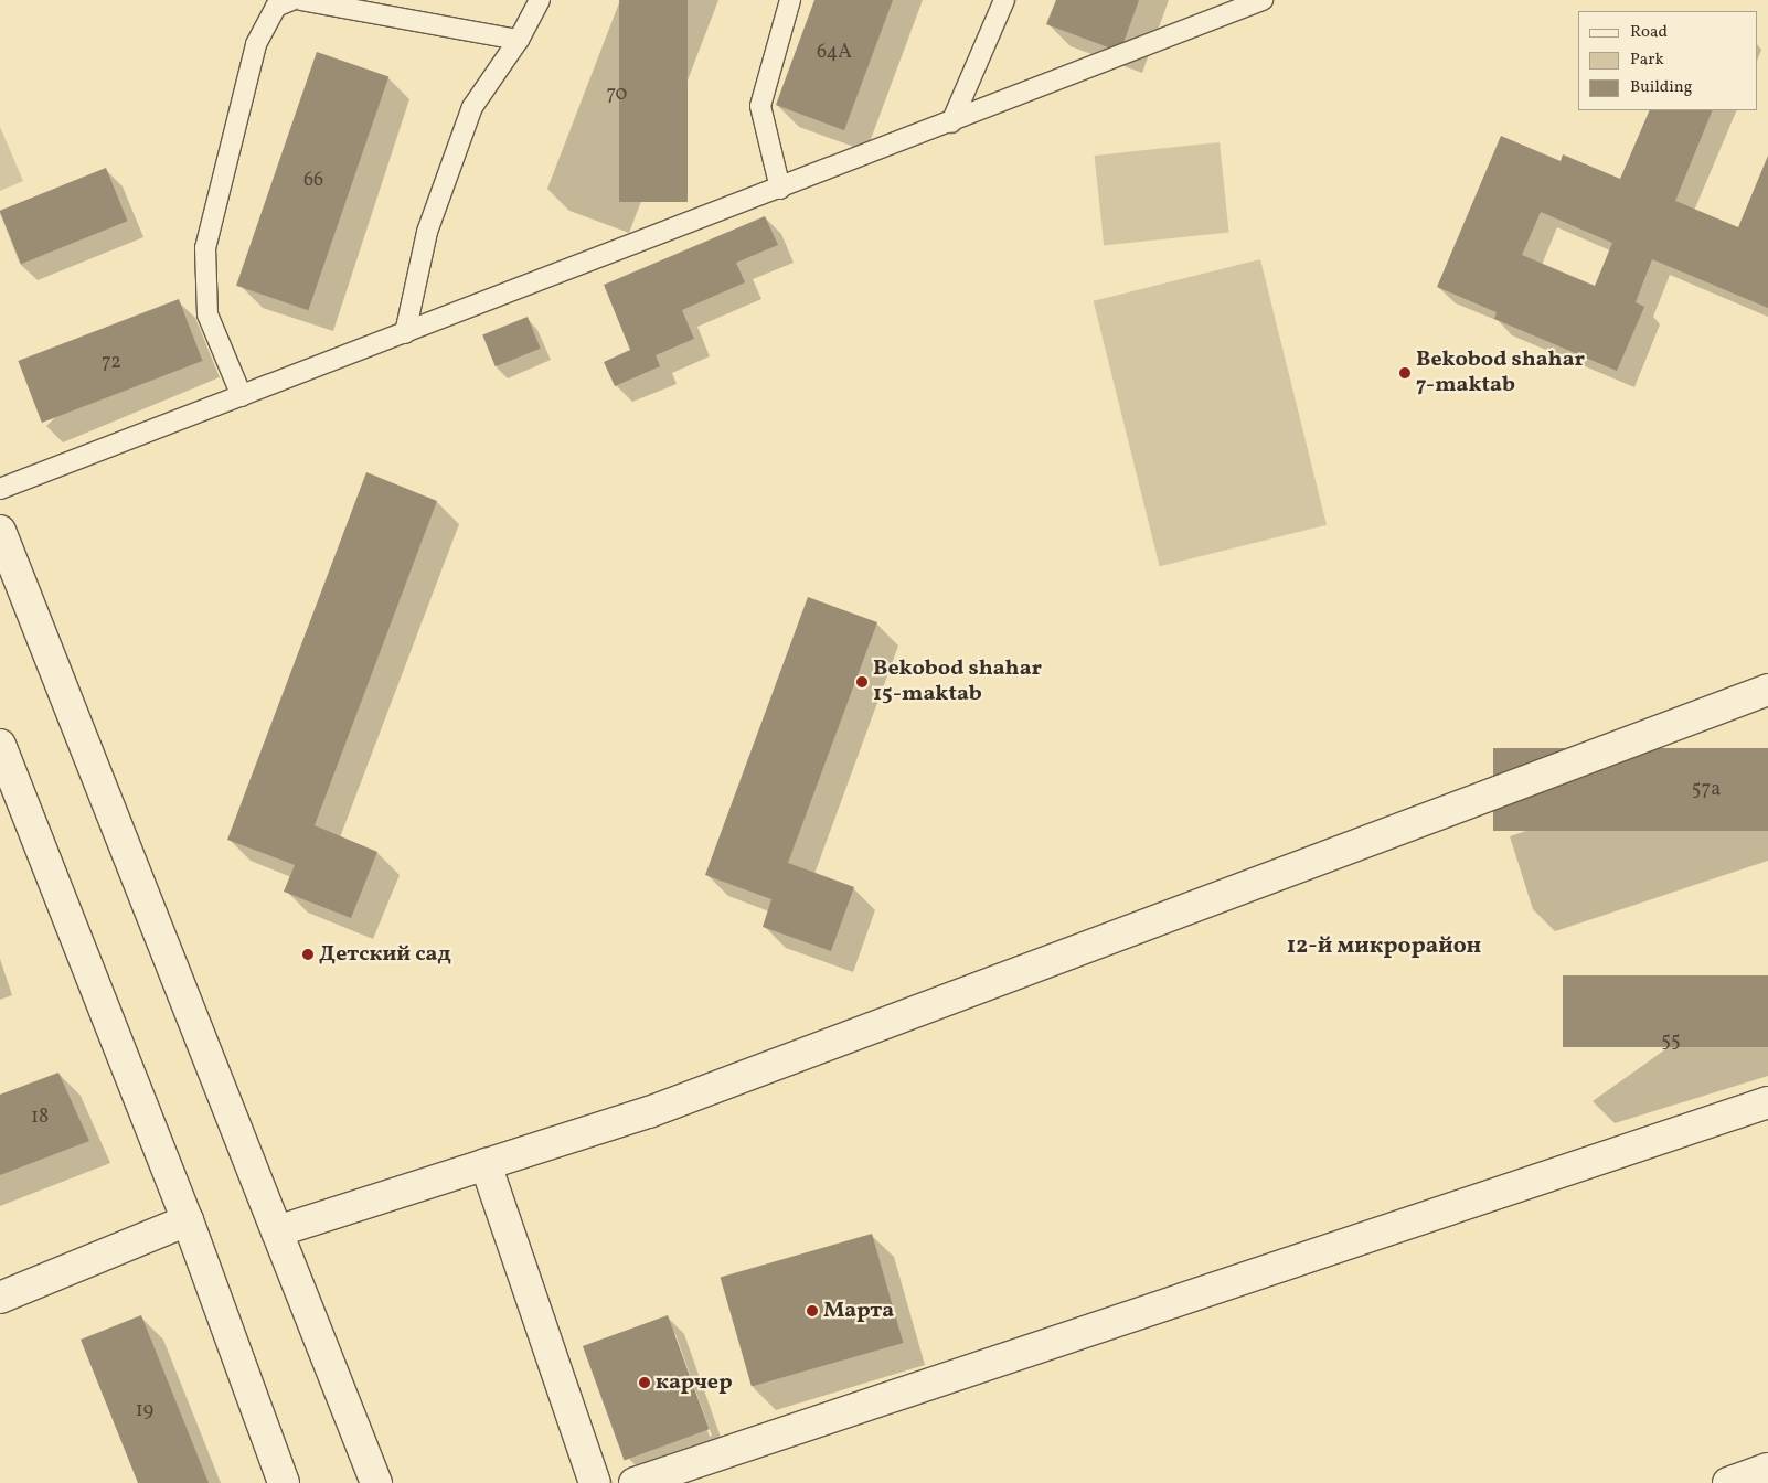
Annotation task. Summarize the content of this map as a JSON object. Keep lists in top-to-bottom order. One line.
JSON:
{"districts":["12-й микрорайон"],"places":["Bekobod shahar 7-maktab","Bekobod shahar 15-maktab","Детский сад","Марта","карчер"],"house_numbers":["64A","70","66","72","57a","55","18","19"],"legend":["Road","Park","Building"]}
